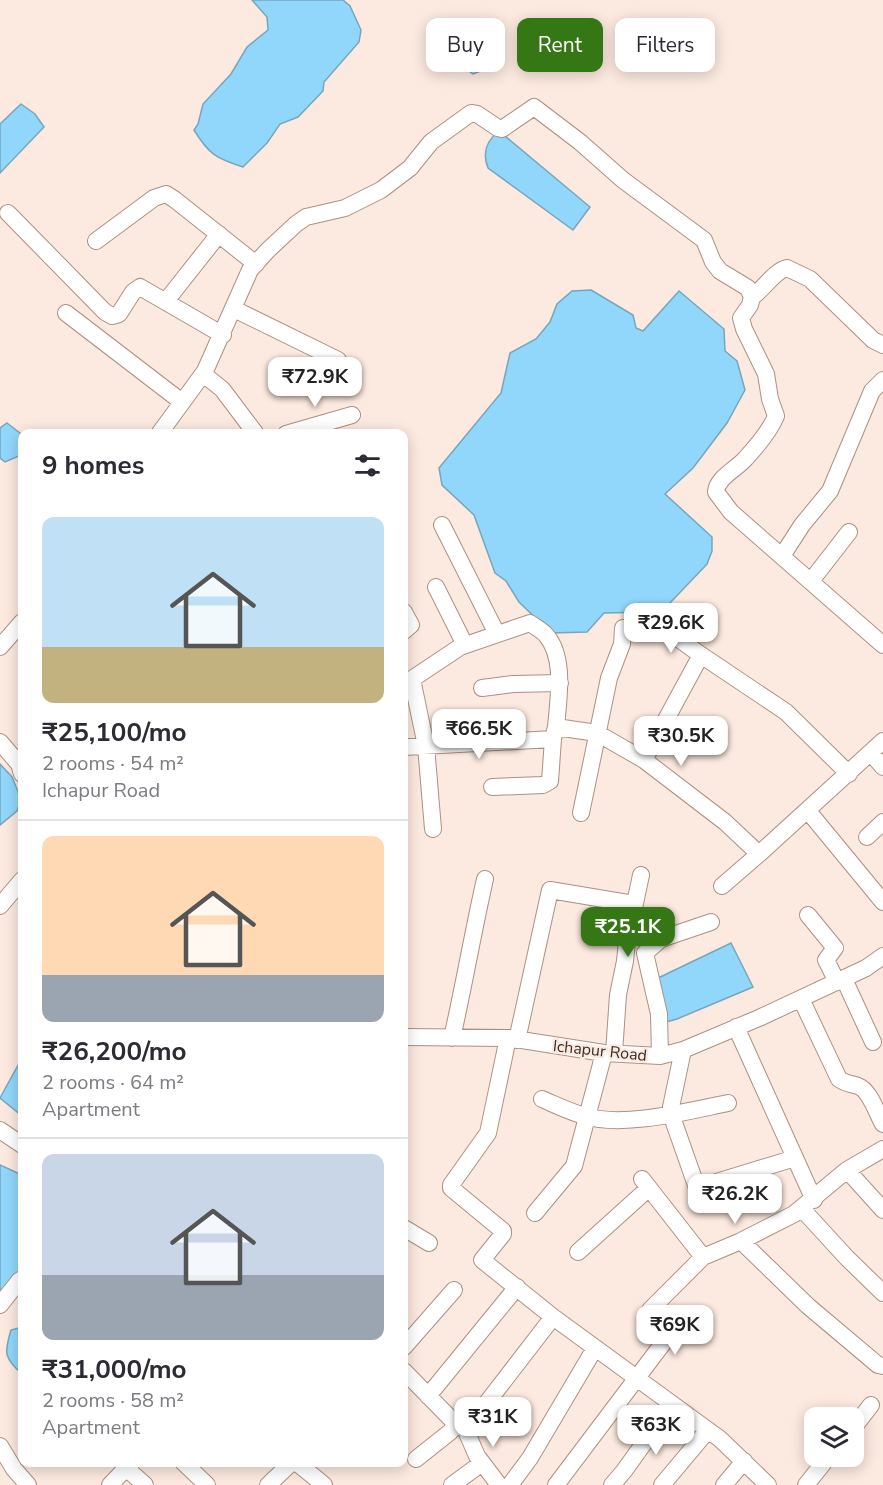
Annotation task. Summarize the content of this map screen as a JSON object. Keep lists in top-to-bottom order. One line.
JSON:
{"streets":{"street":["Ichapur Road"]},"page":{"chip":["Buy","Rent","Filters"],"price":["₹72.9K","₹29.6K","₹66.5K","₹30.5K","₹25.1K","₹26.2K","₹69K","₹31K","₹63K"],"heading":"9 homes","list":[{"name":"₹25,100/mo","note":"2 rooms · 54 m² · Ichapur Road"},{"name":"₹26,200/mo","note":"2 rooms · 64 m² · Apartment"},{"name":"₹31,000/mo","note":"2 rooms · 58 m² · Apartment"}]}}
